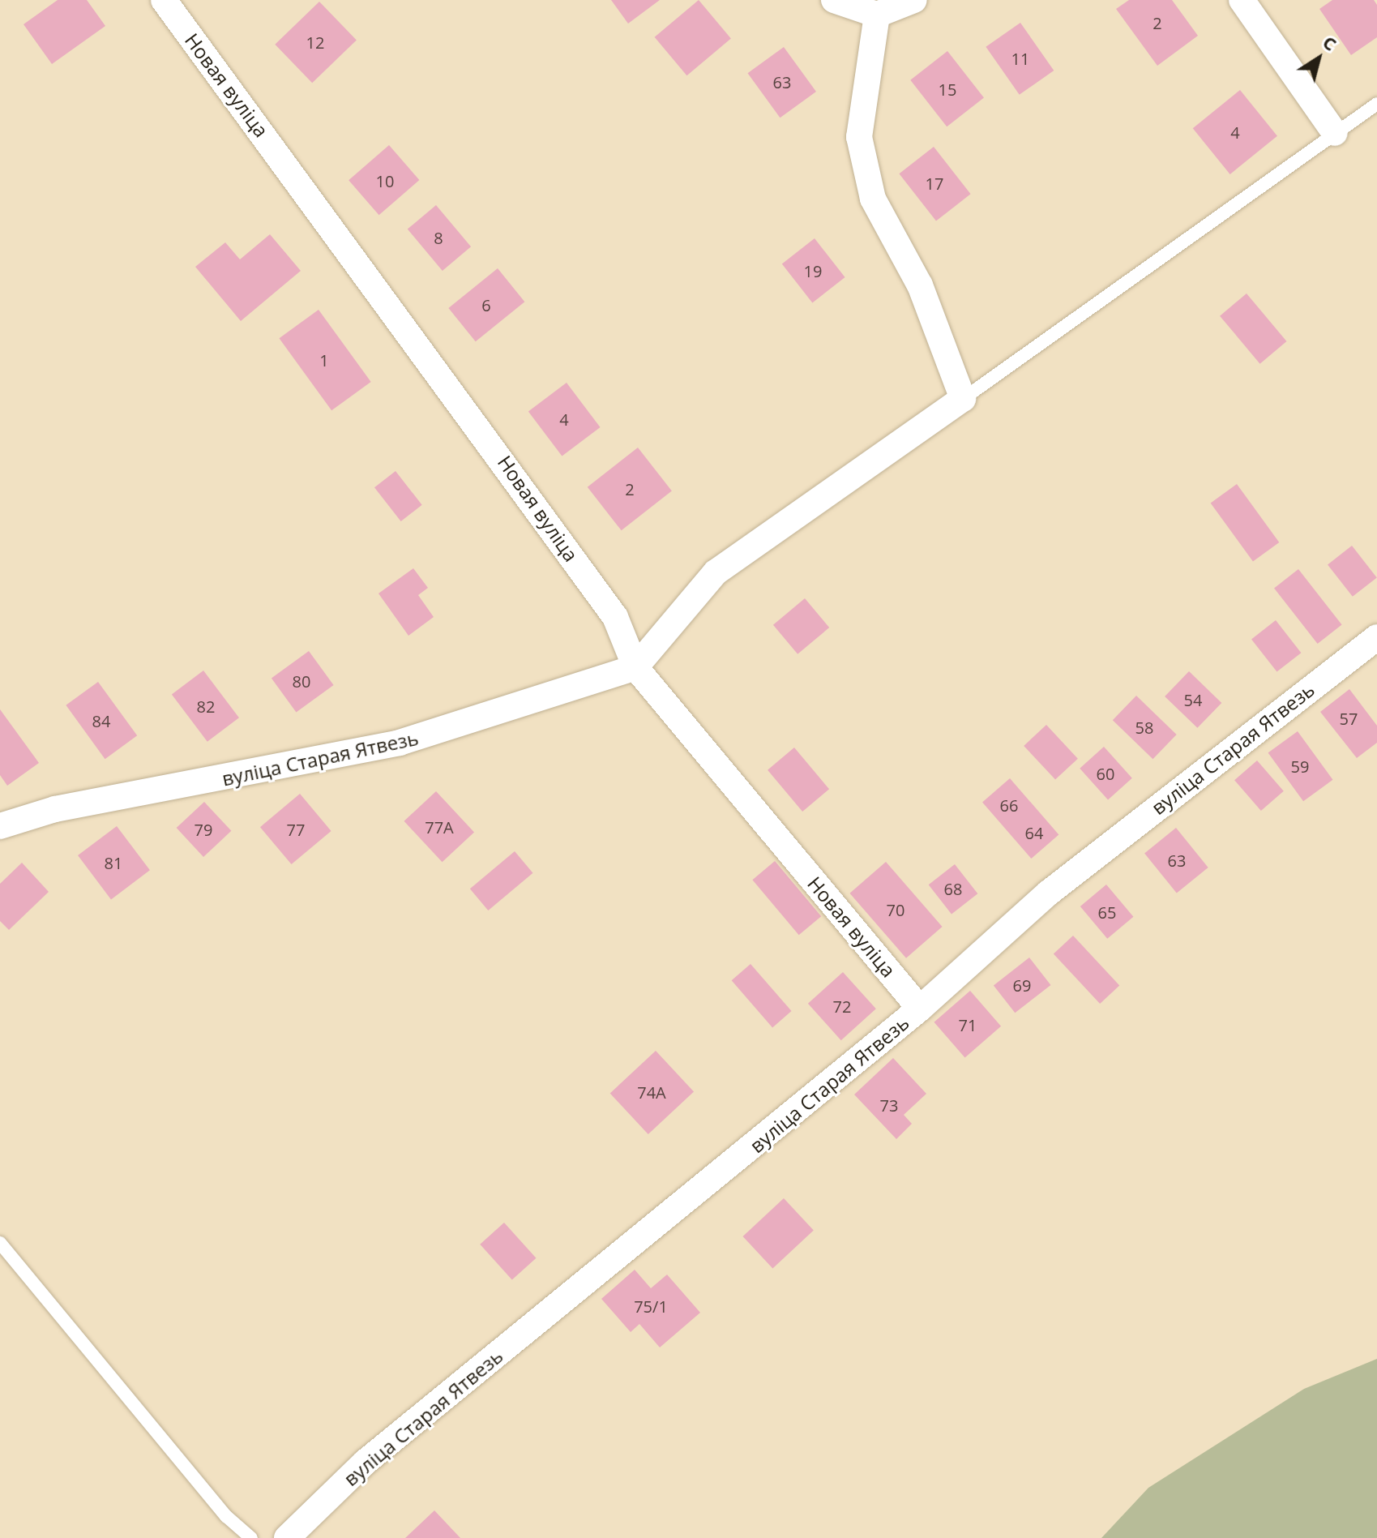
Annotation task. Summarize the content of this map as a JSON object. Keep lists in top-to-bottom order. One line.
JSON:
{"streets":{"street":["Новая вуліца","вуліца Старая Ятвезь"]},"crossings":[["Новая вуліца","вуліца Старая Ятвезь"]],"house_numbers":["2","12","11","63","15","4","10","17","8","19","6","1","4","2","80","54","82","57","84","58","59","60","66","77А","79","77","64","63","81","68","70","65","69","72","71","74А","73","75/1"],"north":"top right"}
